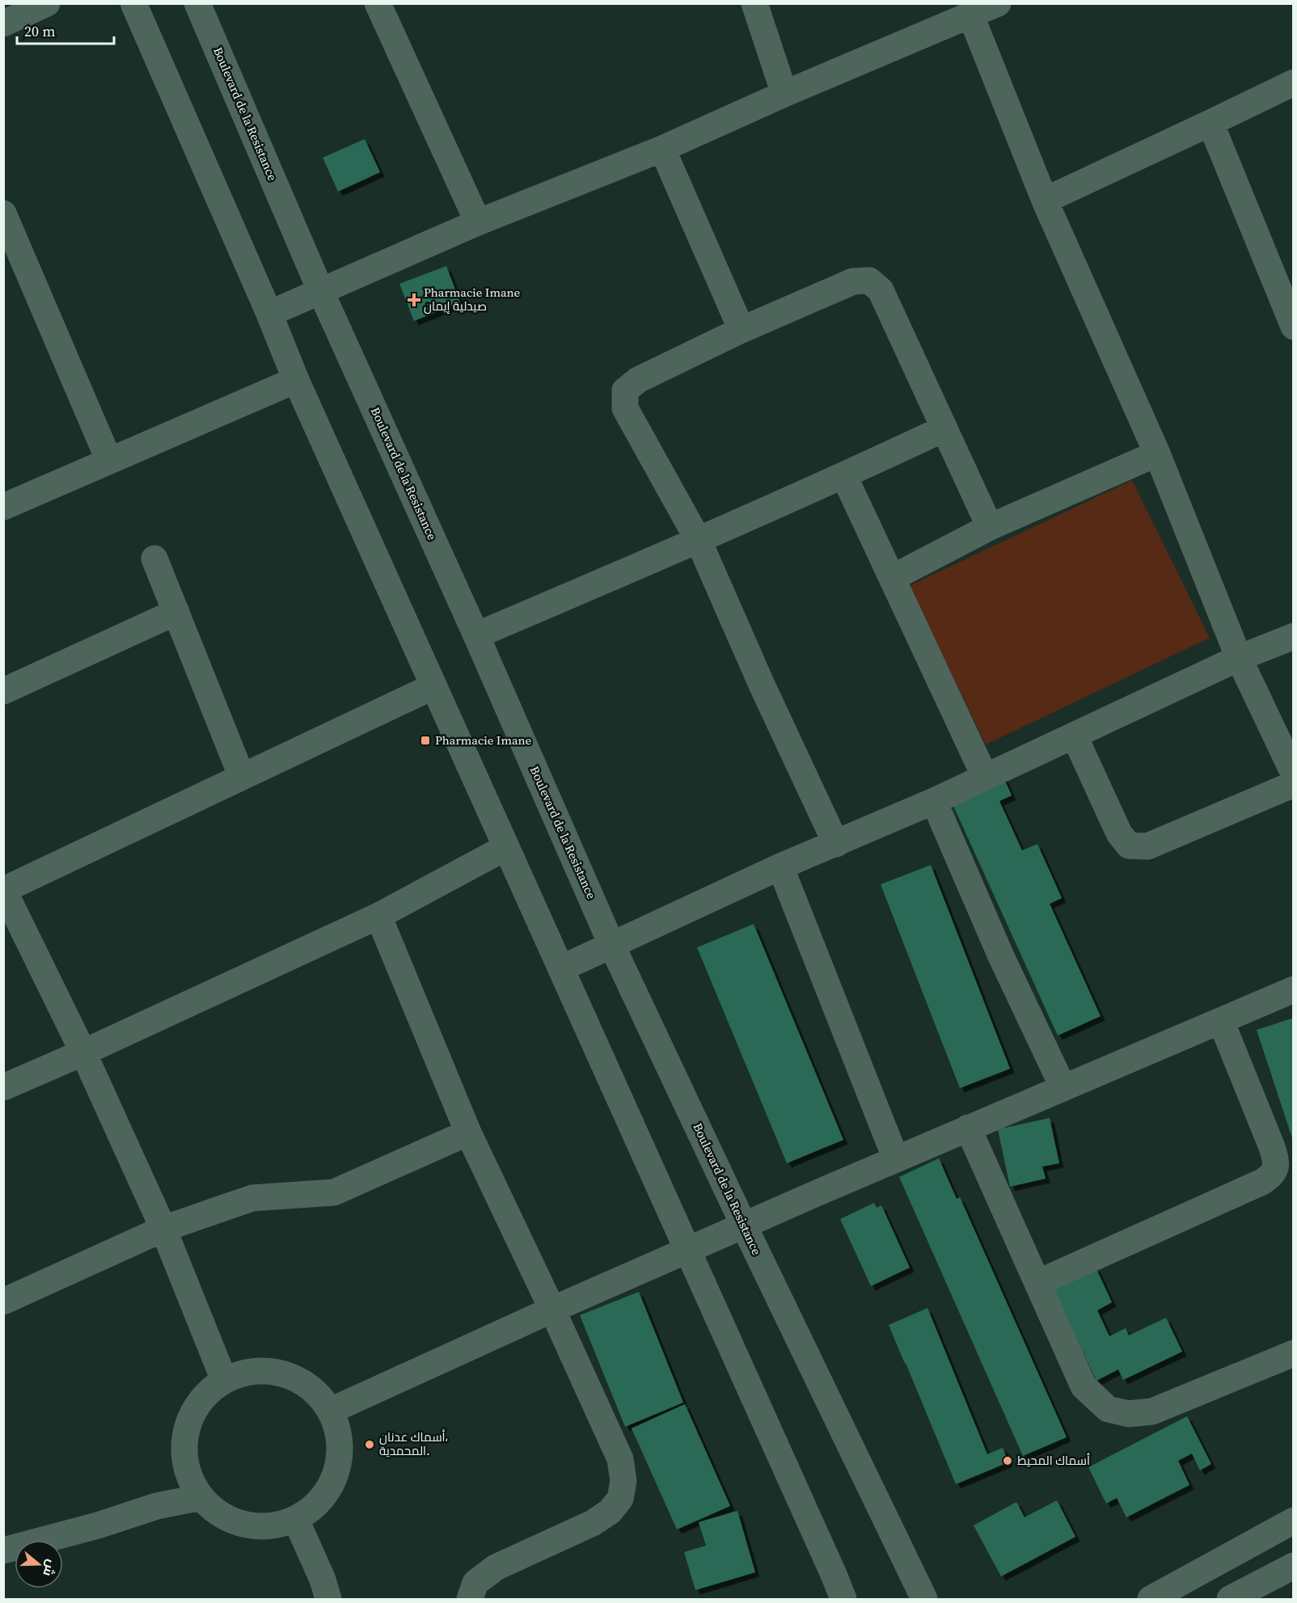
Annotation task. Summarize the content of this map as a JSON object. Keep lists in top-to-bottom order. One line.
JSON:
{"streets":{"street":["Boulevard de la Resistance"]},"places":{"health":["Pharmacie Imane صيدلية إيمان"],"transit":["Pharmacie Imane"],"other":["أسماك عدنان، المحمدية.","أسماك المحيط"]},"scale_bar":"20 m","north":"right"}
